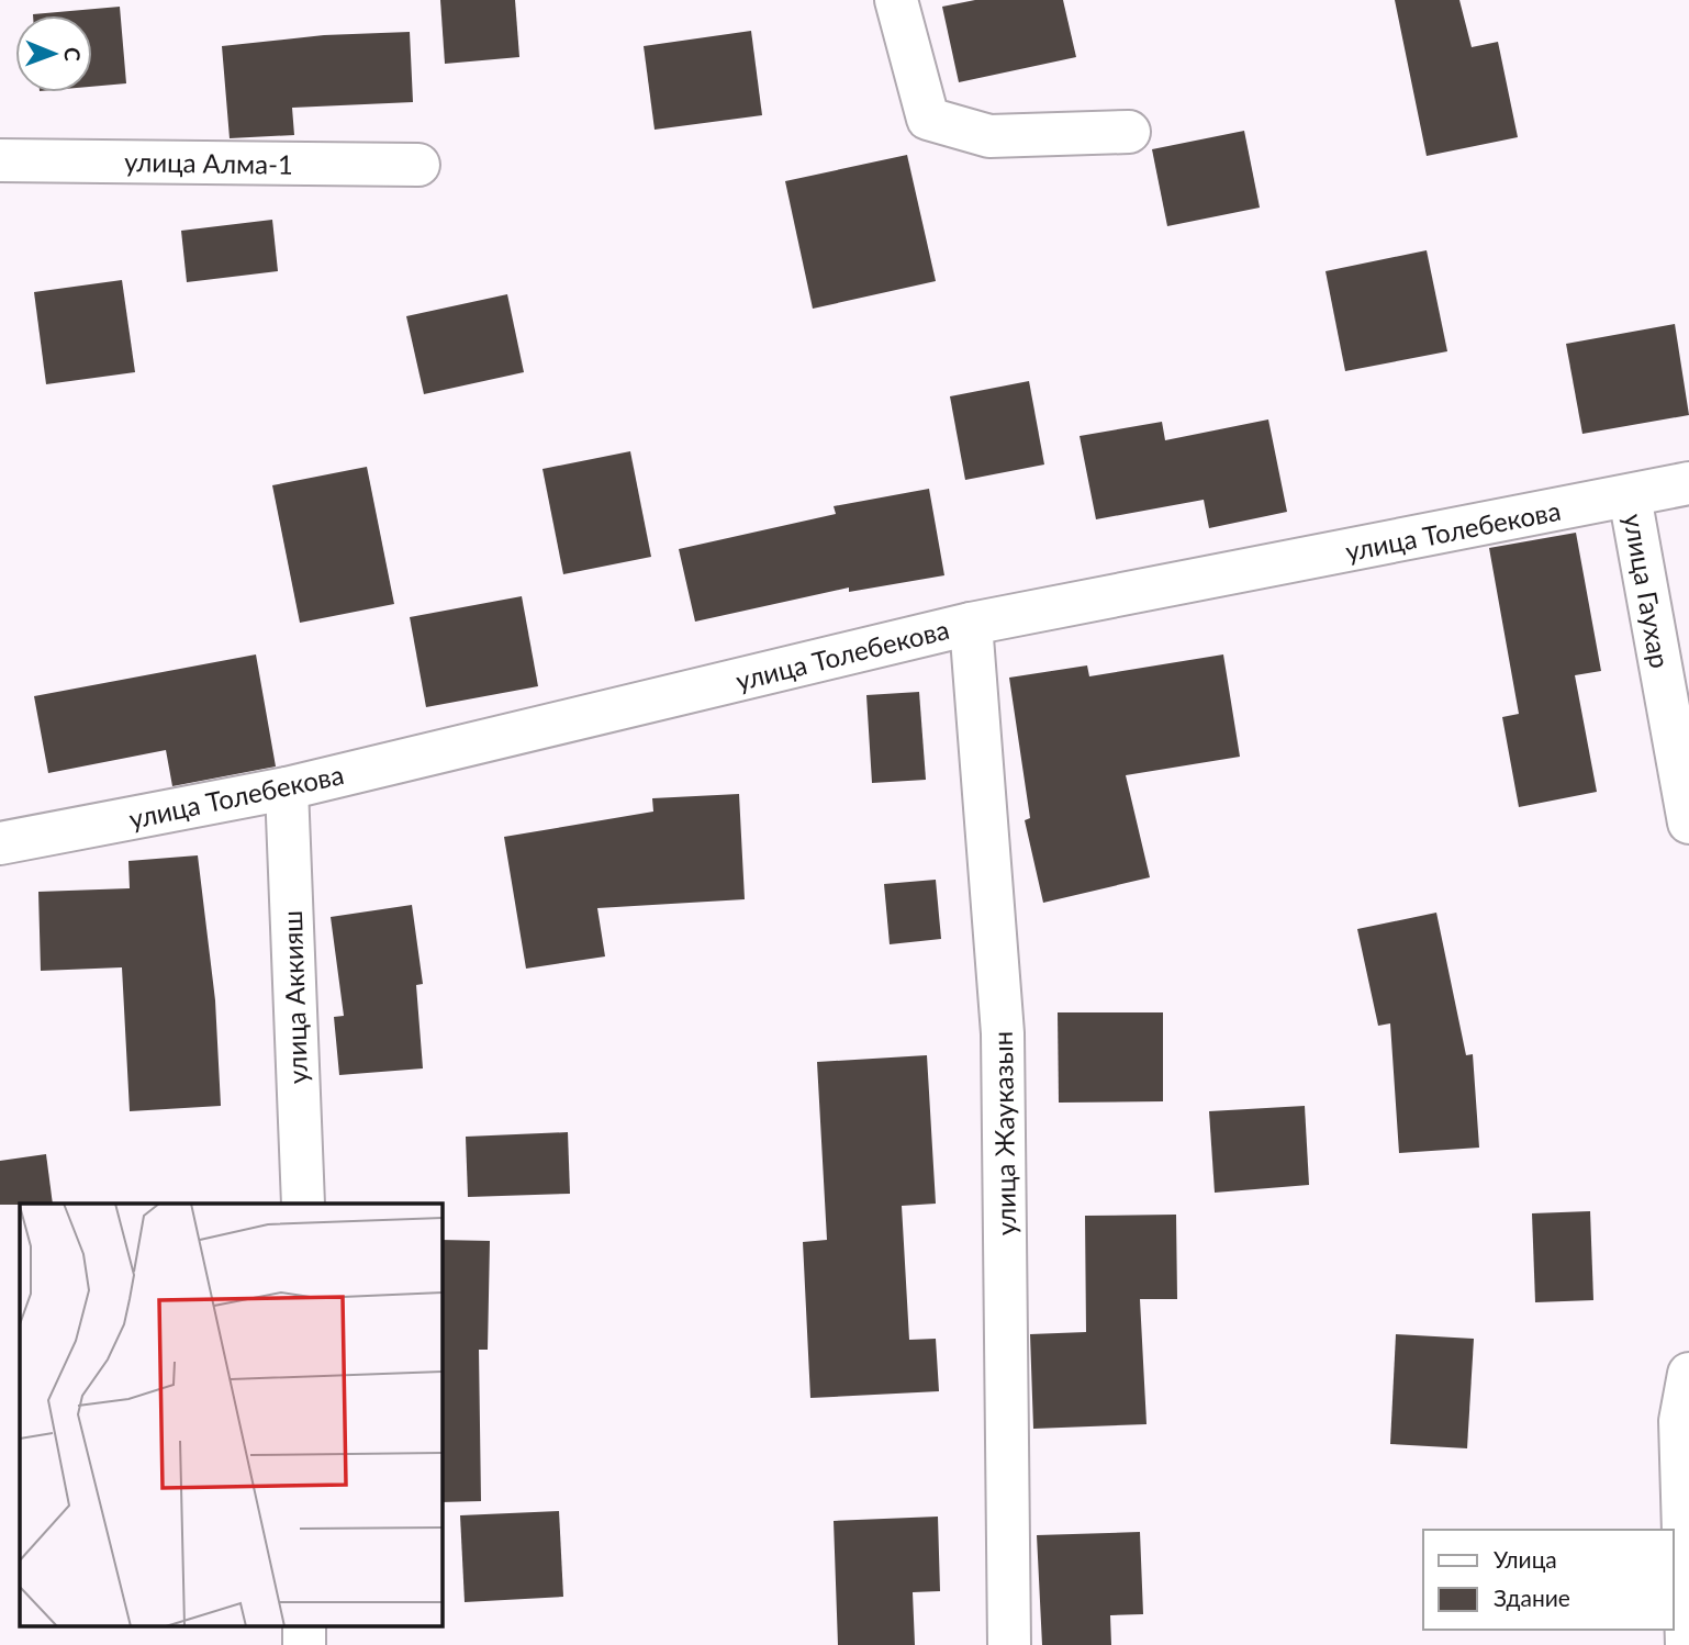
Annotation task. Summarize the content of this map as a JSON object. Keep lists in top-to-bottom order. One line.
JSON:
{"streets":{"street":["улица Алма-1","улица Толебекова","улица Гаухар","улица Аккияш","улица Жауказын"]},"crossings":[["улица Толебекова","улица Гаухар"],["улица Толебекова","улица Аккияш"],["улица Толебекова","улица Жауказын"]],"legend":["Улица","Здание"],"north":"right"}
